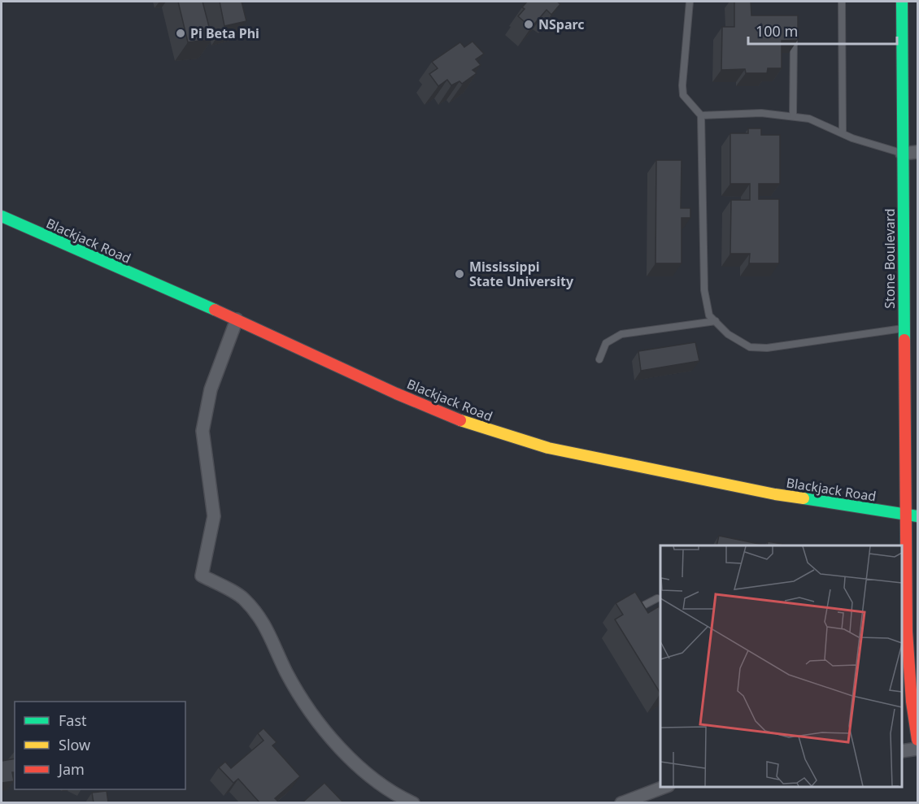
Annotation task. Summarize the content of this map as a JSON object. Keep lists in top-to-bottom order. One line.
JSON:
{"streets":{"street":["Blackjack Road","Stone Boulevard"]},"crossings":[["Blackjack Road","Stone Boulevard"]],"places":["NSparc","Pi Beta Phi","Mississippi State University"],"legend":["Fast","Slow","Jam"],"scale_bar":"100 m"}
